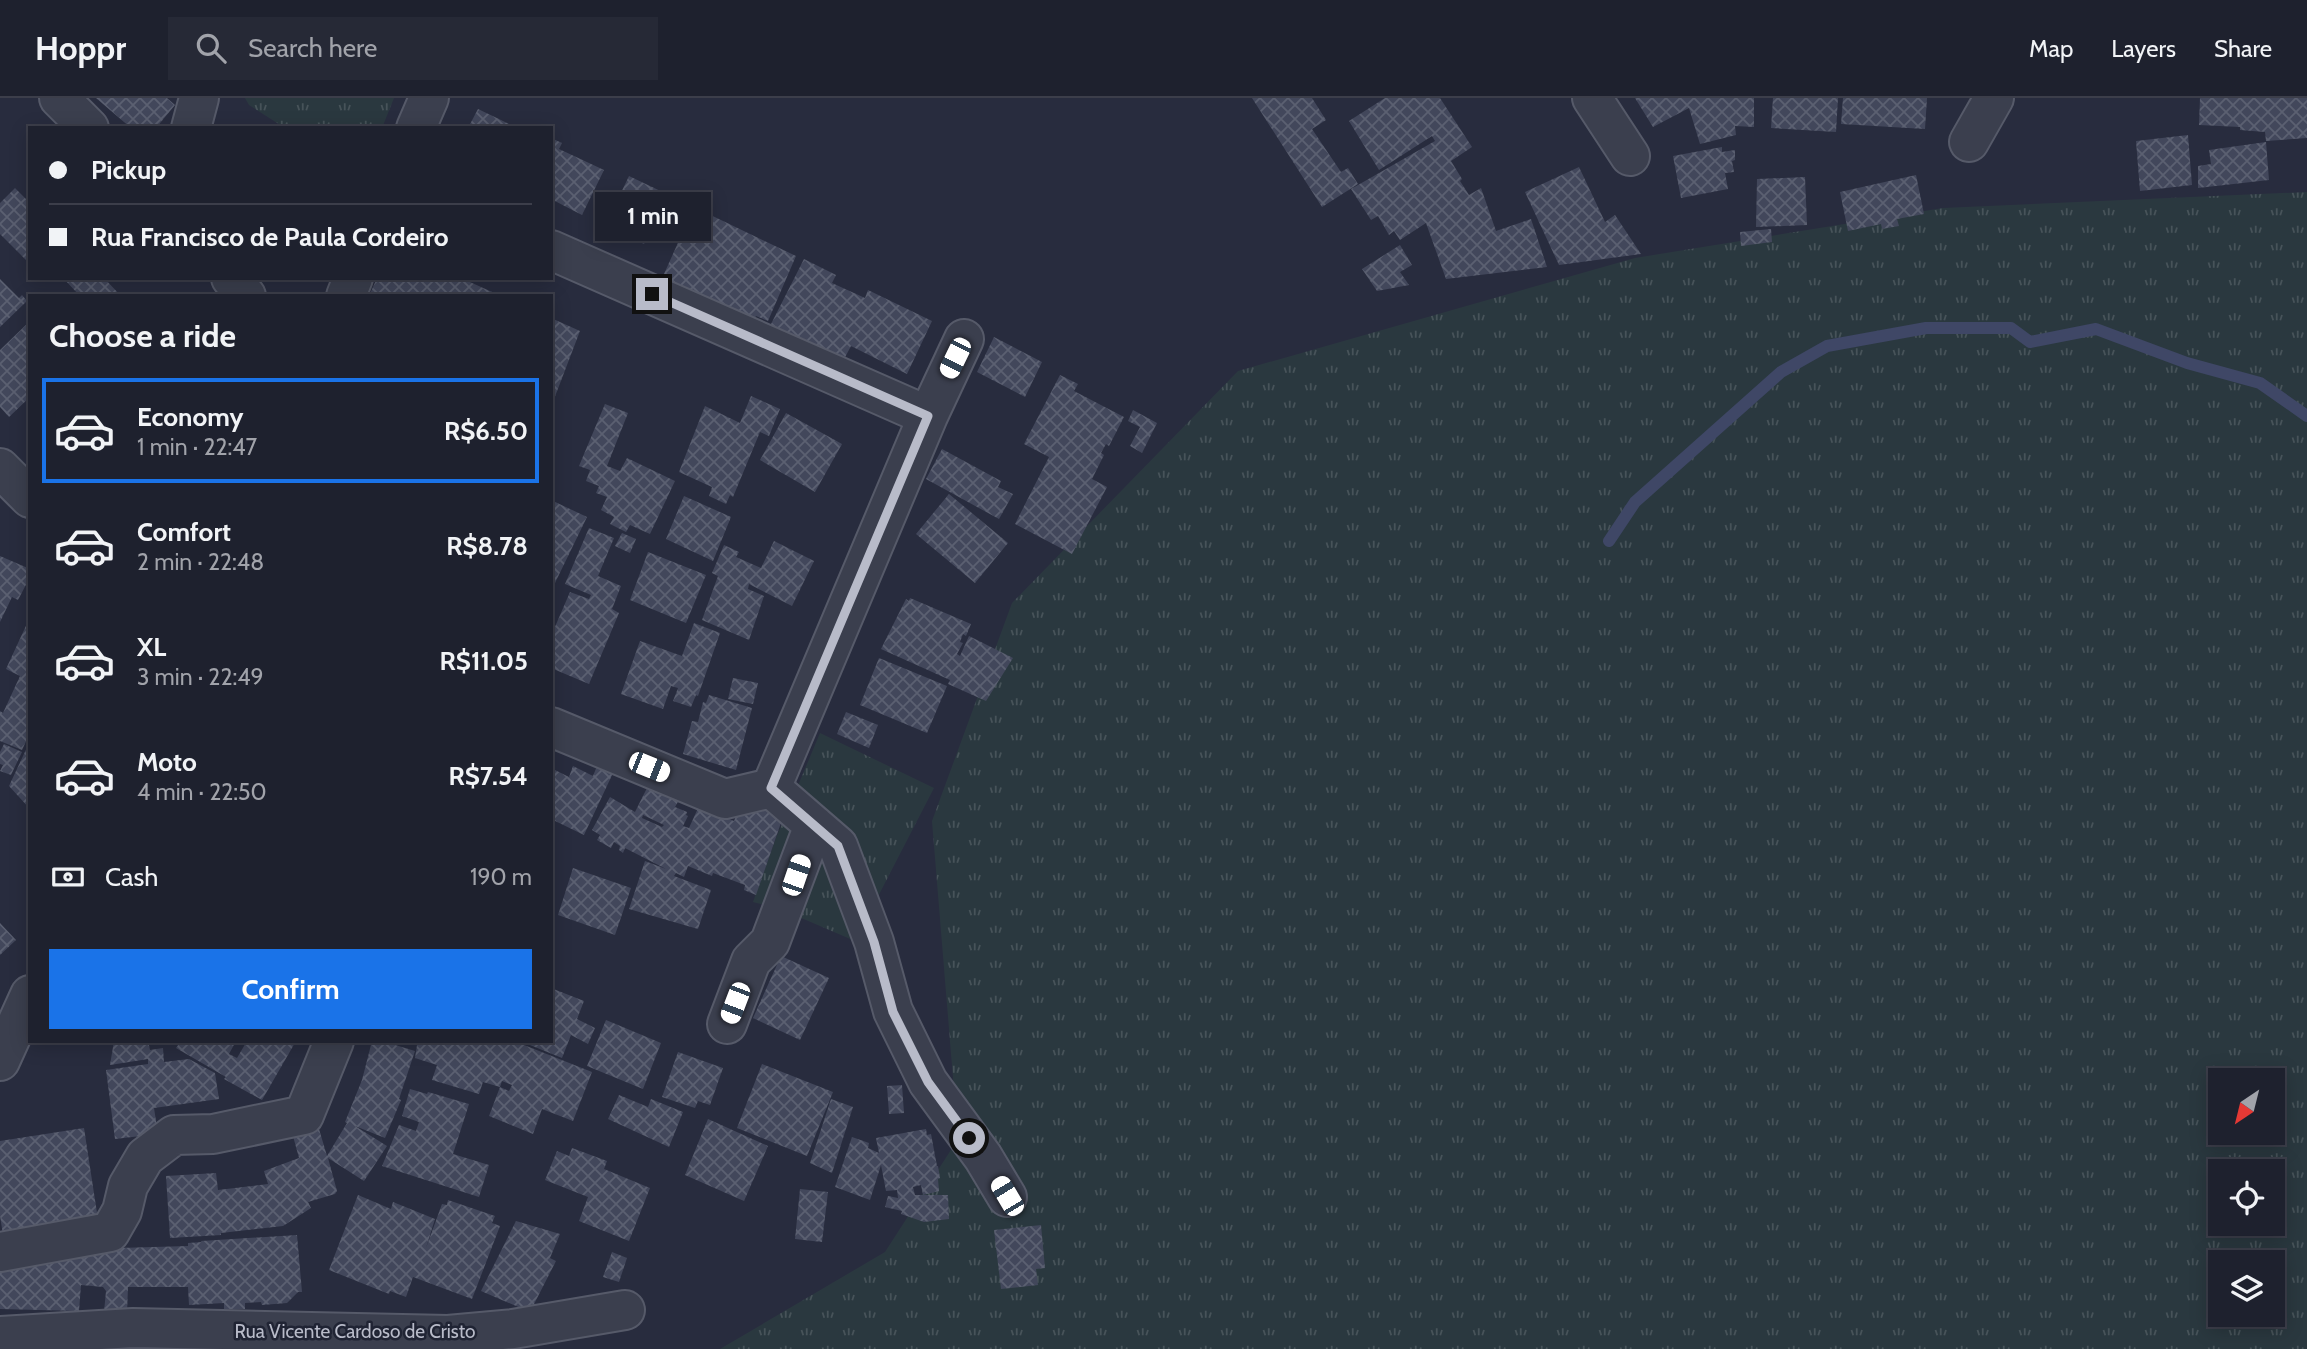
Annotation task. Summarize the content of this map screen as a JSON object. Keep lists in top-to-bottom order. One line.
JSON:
{"streets":{"street":["Rua Vicente Cardoso de Cristo"]},"north":"bottom left","page":{"header":"Hoppr","search":"Search here","nav":["Map","Layers","Share"],"banner":["Pickup","Rua Francisco de Paula Cordeiro"],"bubble":"1 min","heading":"Choose a ride","list":[{"name":"Economy","note":"1 min · 22:47","value":"R$6.50"},{"name":"Comfort","note":"2 min · 22:48","value":"R$8.78"},{"name":"XL","note":"3 min · 22:49","value":"R$11.05"},{"name":"Moto","note":"4 min · 22:50","value":"R$7.54"}],"pay":["Cash","190 m"],"buttons":"Confirm"}}
